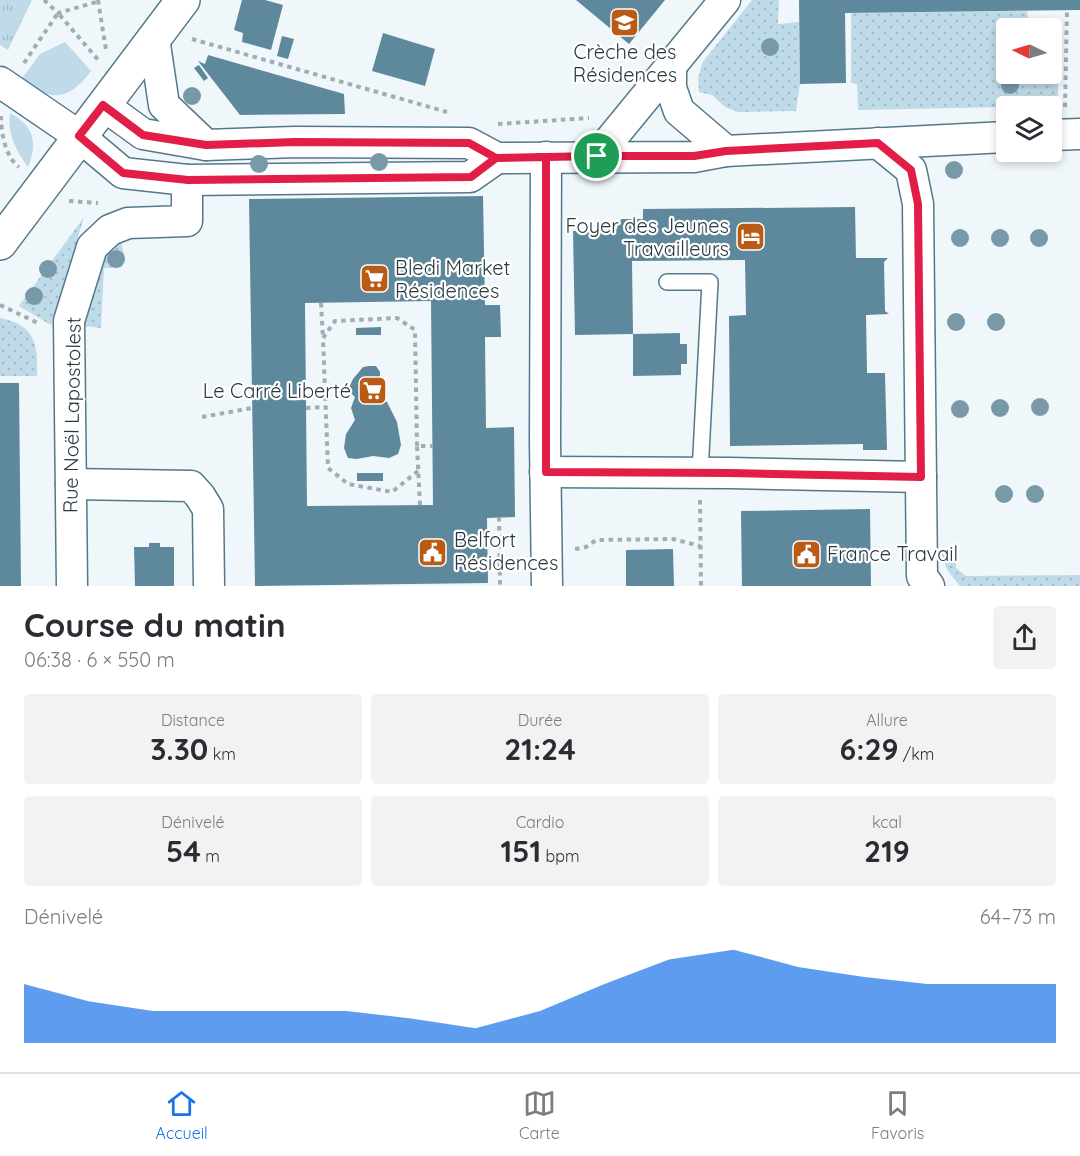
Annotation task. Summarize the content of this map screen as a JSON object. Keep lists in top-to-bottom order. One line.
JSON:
{"streets":{"street":["Rue Noël Lapostolest"]},"places":{"school or university":["Crèche des Résidences"],"hotel":["Foyer des Jeunes Travailleurs"],"supermarket":["Bledi Market Résidences","Le Carré Liberté"],"public building":["Belfort Résidences","France Travail"]},"north":"left","page":{"heading":["Course du matin","06:38 · 6 × 550 m"],"stats":[["Distance","3.30 km"],["Durée","21:24"],["Allure","6:29 /km"],["Dénivelé","54 m"],["Cardio","151 bpm"],["kcal","219"]],"chart":["Dénivelé","64–73 m"],"tabs":["Accueil","Carte","Favoris"]}}
